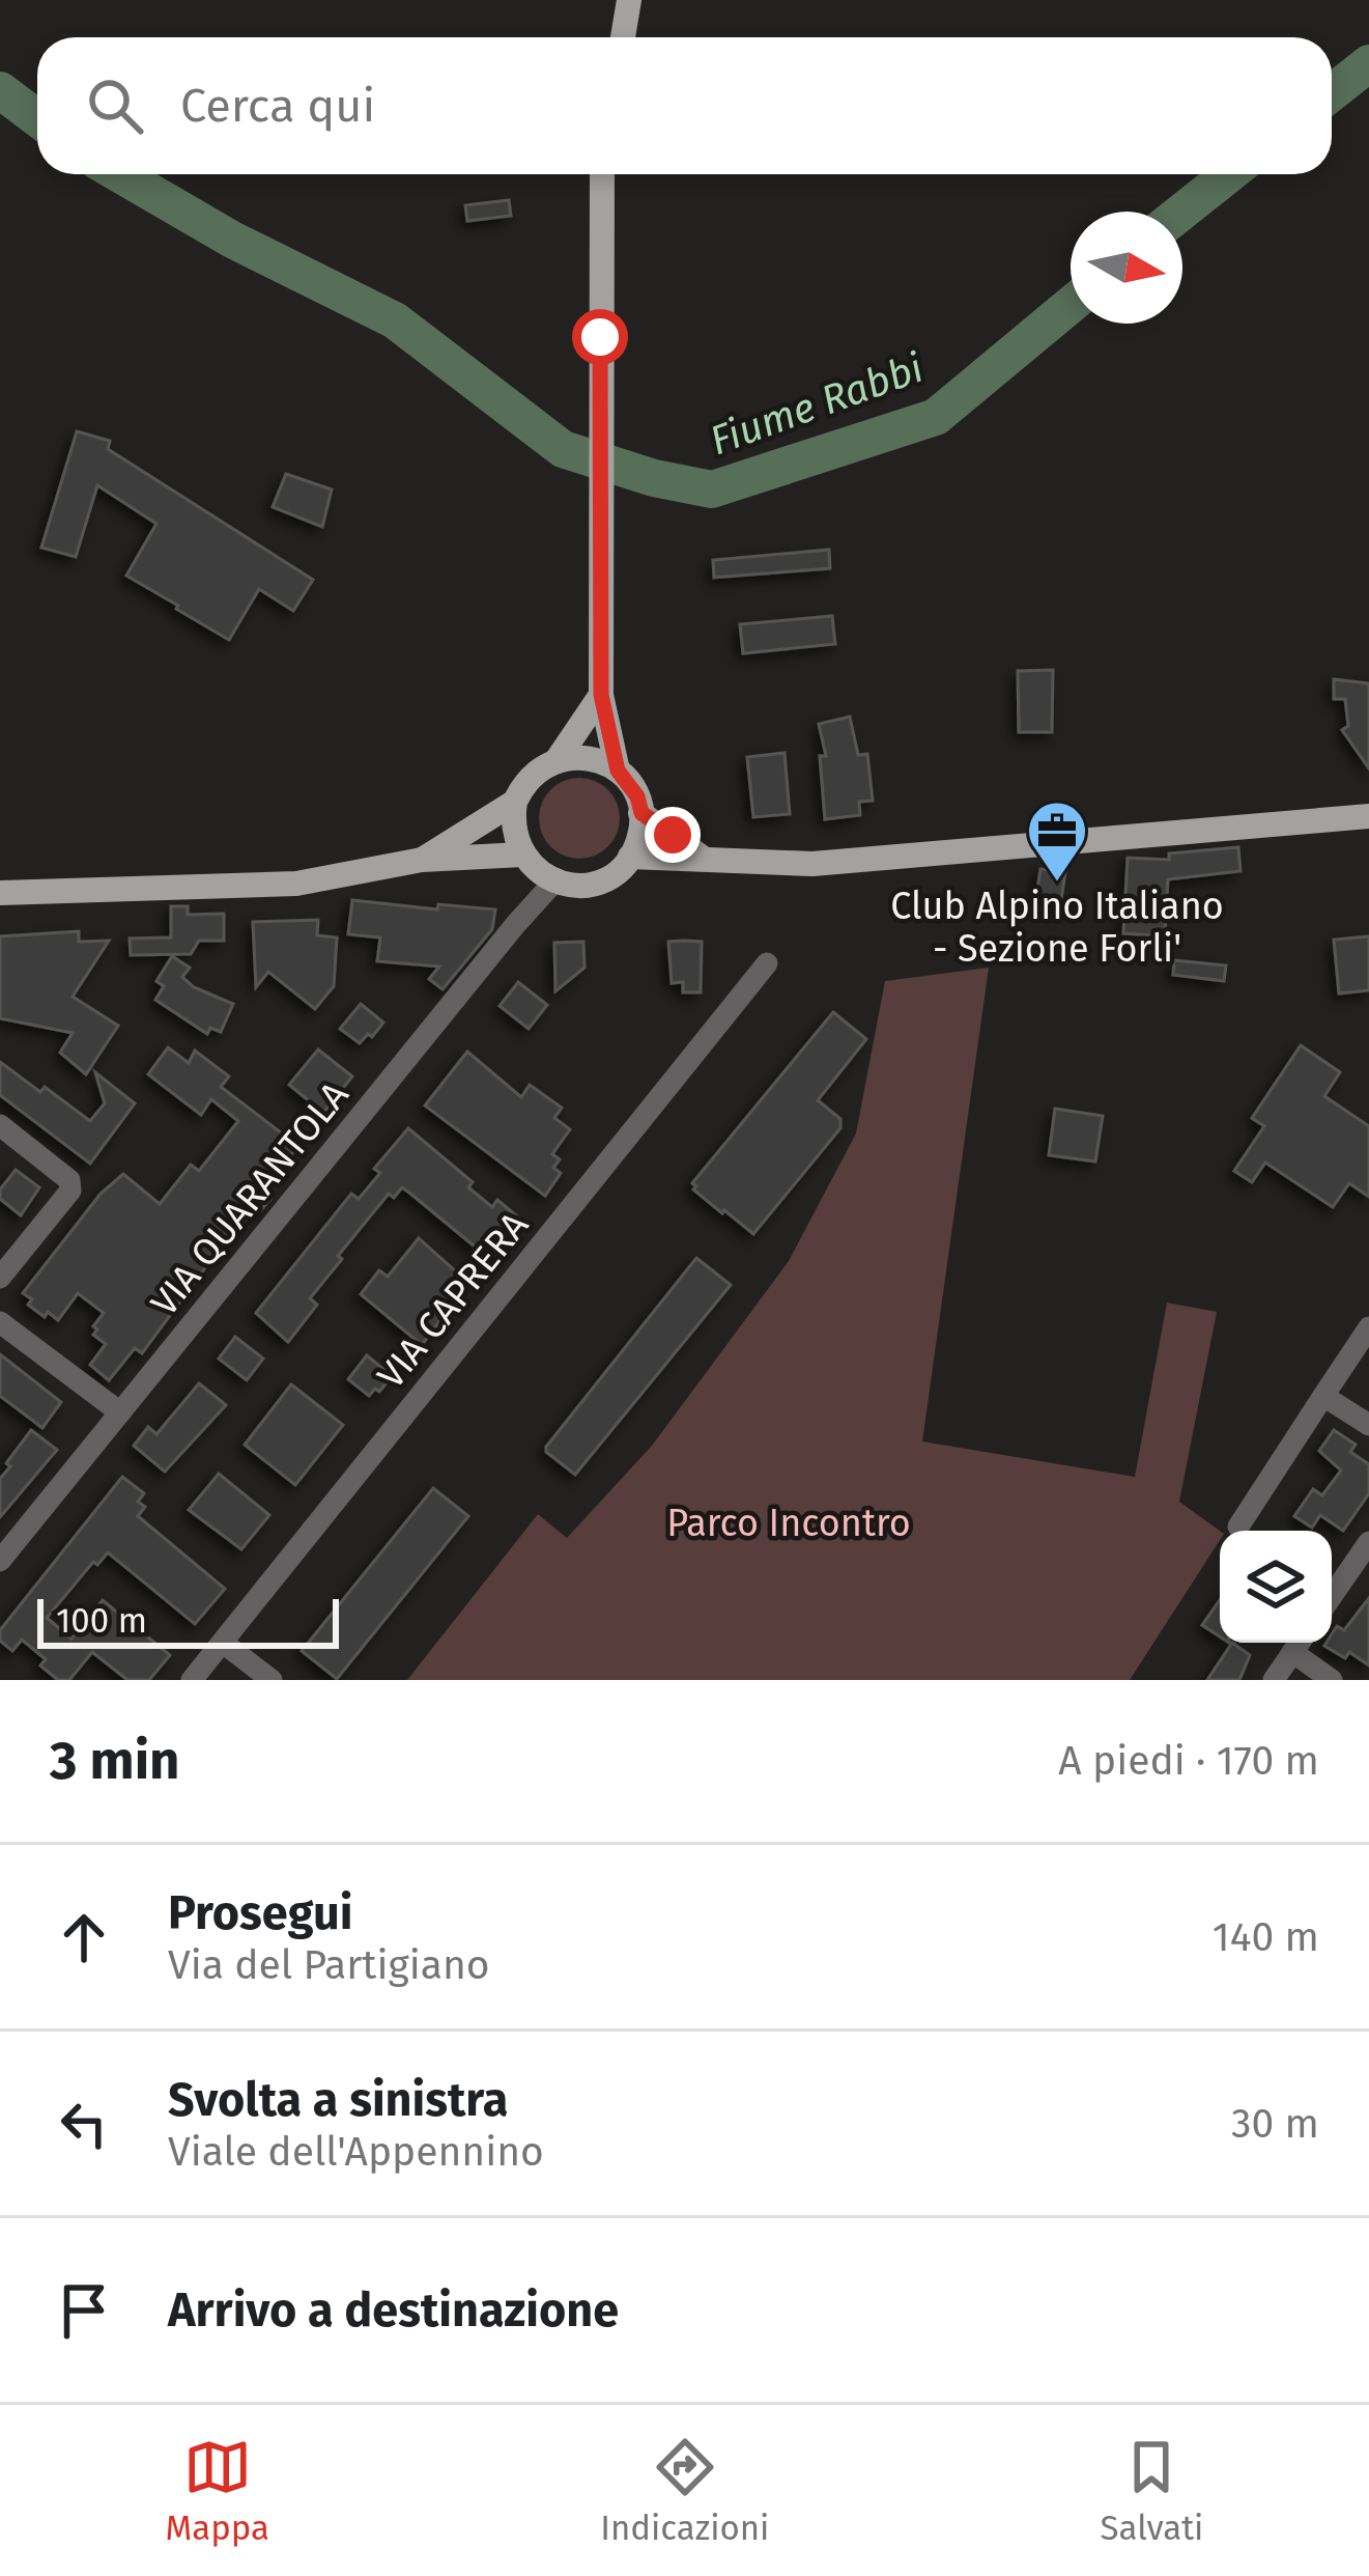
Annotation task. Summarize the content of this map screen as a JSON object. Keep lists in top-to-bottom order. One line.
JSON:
{"streets":{"street":["VIA QUARANTOLA","VIA CAPRERA"]},"water":["Fiume Rabbi"],"parks":["Parco Incontro"],"places":{"office":["Club Alpino Italiano - Sezione Forli'"]},"scale_bar":"100 m","north":"right","page":{"search":"Cerca qui","scale":"100 m","heading":["3 min","A piedi · 170 m"],"list":[["Prosegui","Via del Partigiano","140 m"],["Svolta a sinistra","Viale dell'Appennino","30 m"],"Arrivo a destinazione"],"nav":["Mappa","Indicazioni","Salvati"]}}
